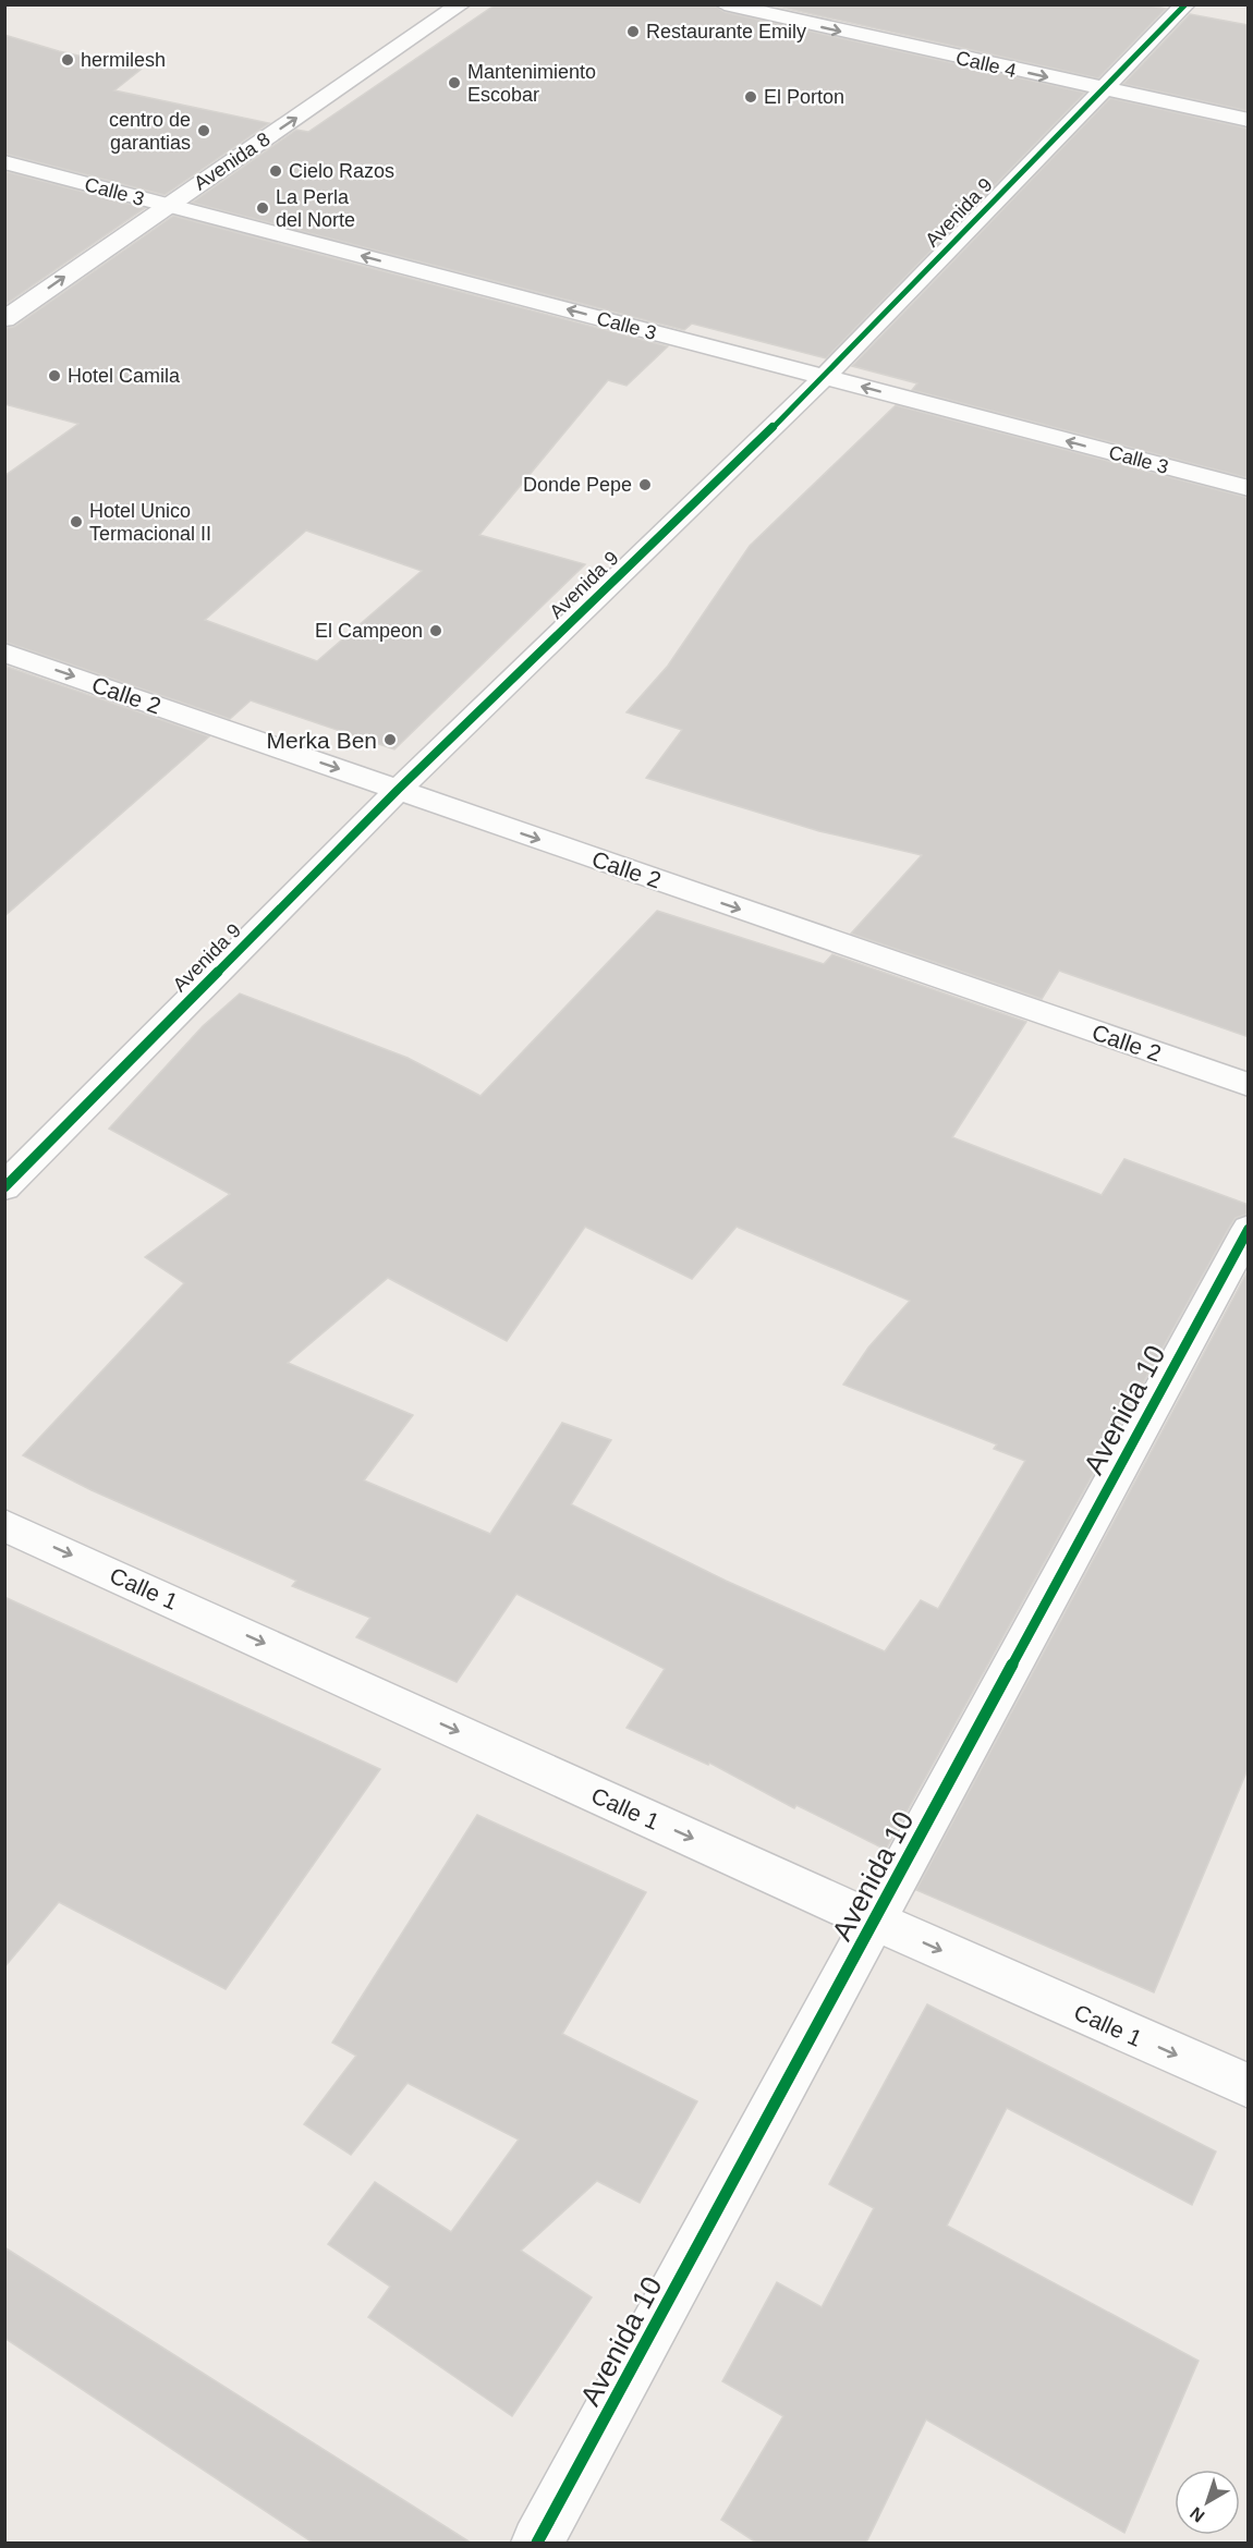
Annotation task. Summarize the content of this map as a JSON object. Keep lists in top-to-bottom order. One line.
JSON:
{"streets":{"street":["Calle 4","Avenida 8","Calle 3","Avenida 9","Calle 2","Avenida 10","Calle 1"]},"crossings":[["Calle 4","Avenida 9"],["Avenida 8","Calle 3"],["Calle 3","Avenida 9"],["Avenida 9","Calle 2"],["Avenida 10","Calle 1"]],"one_way":["Calle 4","Avenida 8","Calle 3","Calle 2","Calle 1"],"places":["Restaurante Emily","hermilesh","Mantenimiento Escobar","El Porton","centro de garantias","Cielo Razos","La Perla del Norte","Hotel Camila","Donde Pepe","Hotel Unico Termacional II","El Campeon","Merka Ben"],"north":"bottom left"}
